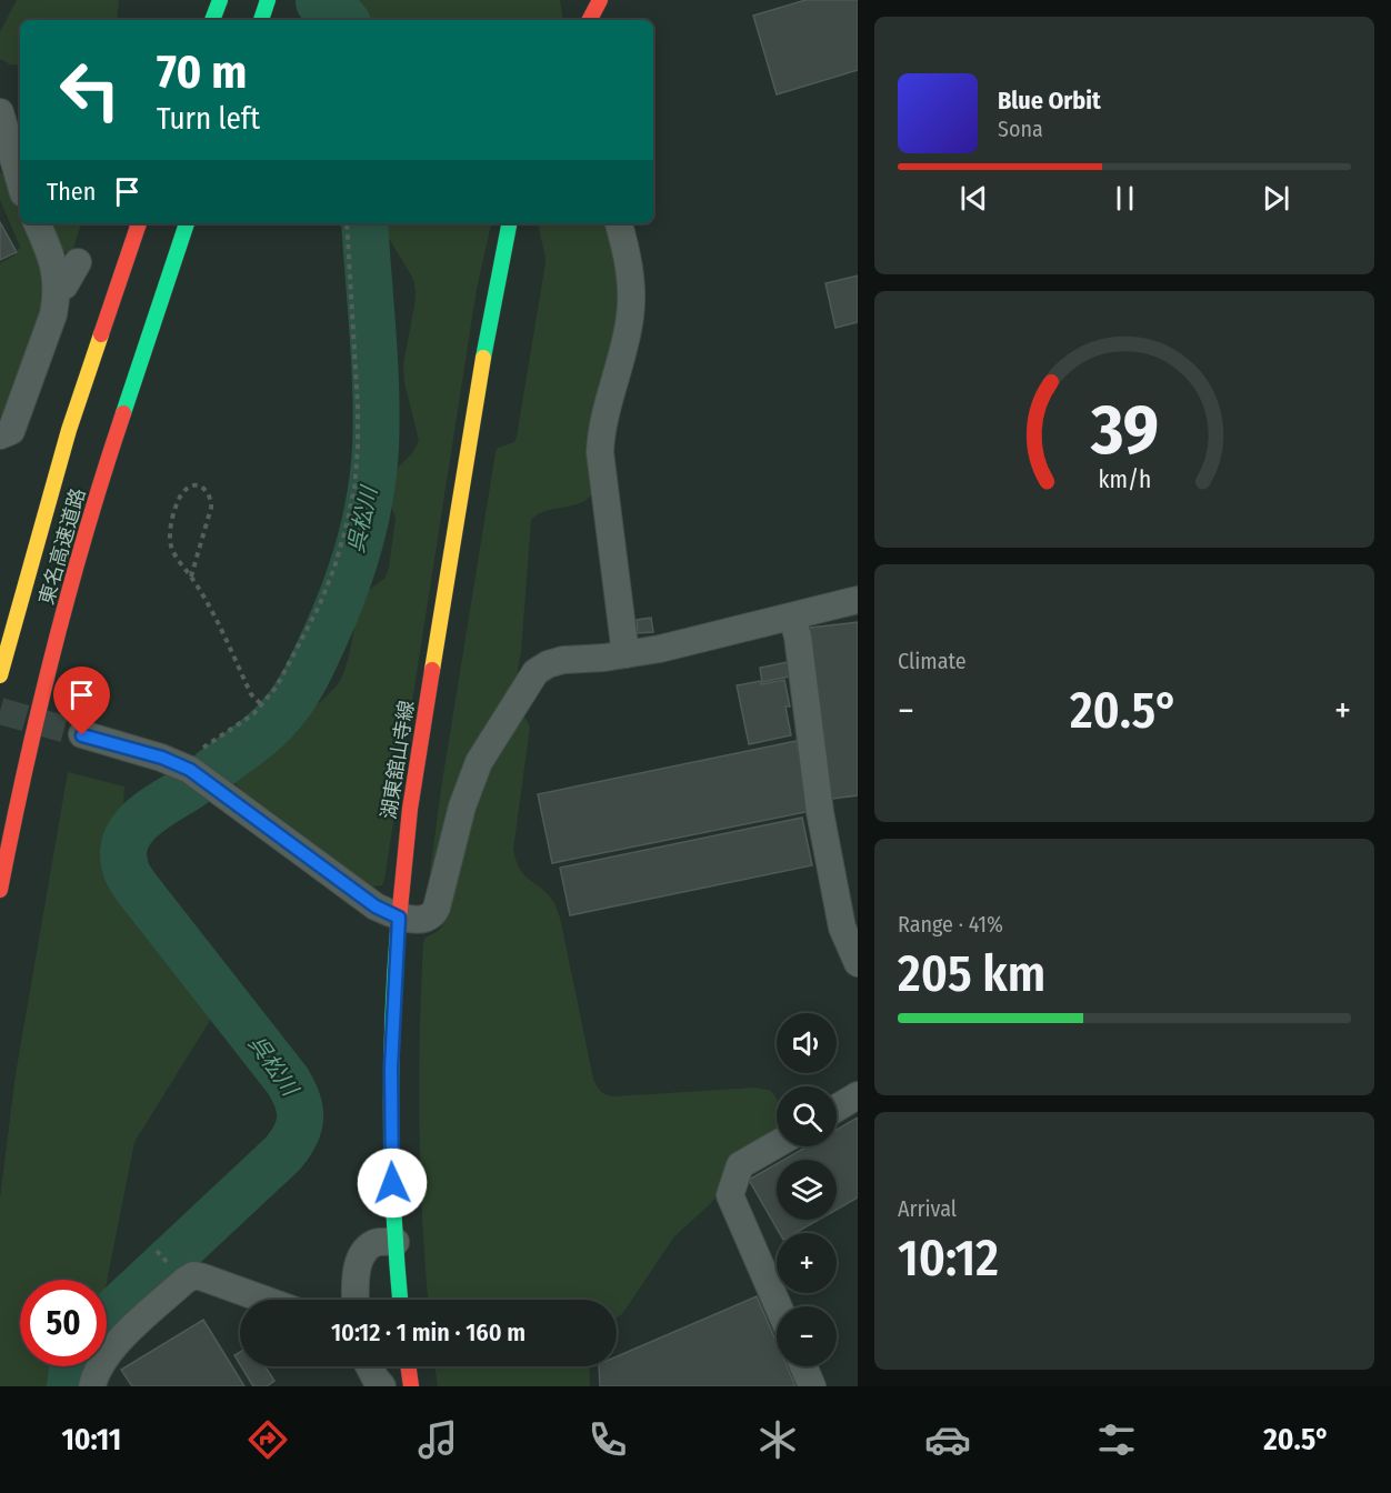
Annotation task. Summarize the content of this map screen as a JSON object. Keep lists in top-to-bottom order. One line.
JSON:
{"streets":{"main road":["東名高速道路","湖東舘山寺線"]},"water":["呉松川"],"page":{"turn":["70 m","Turn left"],"song":["Blue Orbit","Sona"],"then":"Then","tile":["Climate",["Range · 41%","205 km"],["Arrival","10:12"]],"heat":["−","20.5°","+"],"map_buttons":["+","−"],"limit":"50","trip":"10:12 · 1 min · 160 m","tabs":["10:11","20.5°"],"gauge":["39","km/h"]}}
